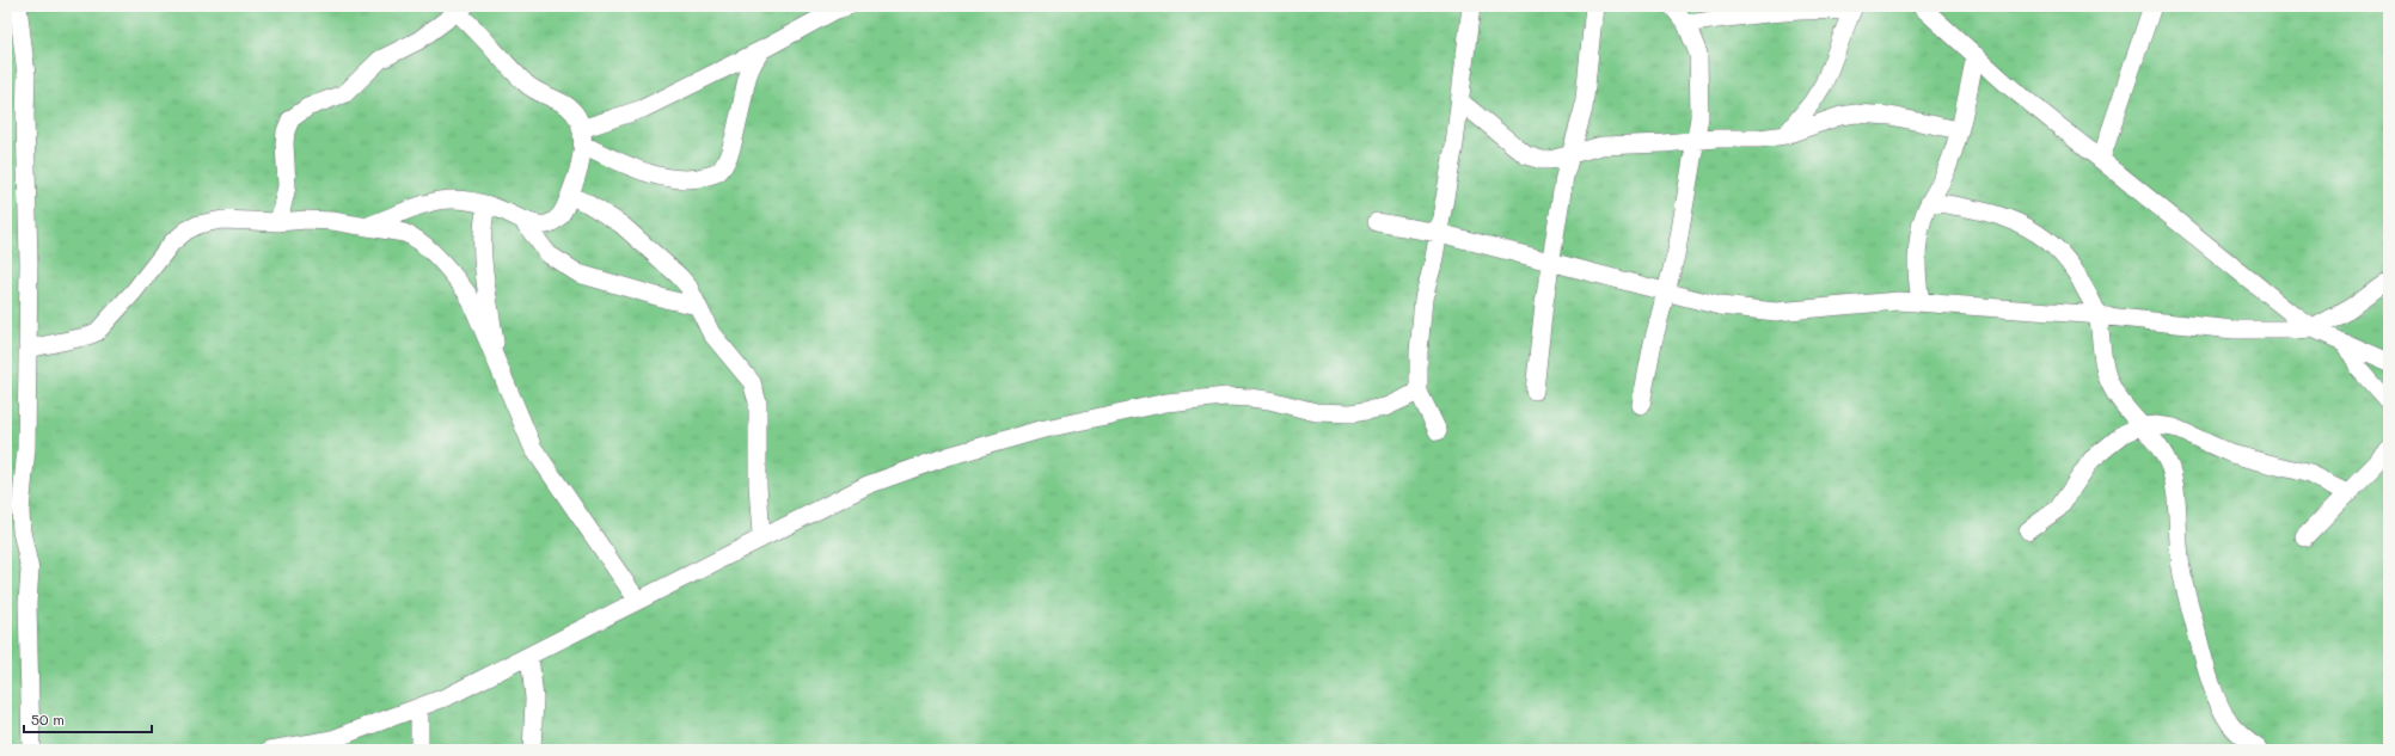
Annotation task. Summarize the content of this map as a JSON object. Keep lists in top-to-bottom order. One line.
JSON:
{"scale_bar":"50 m"}
